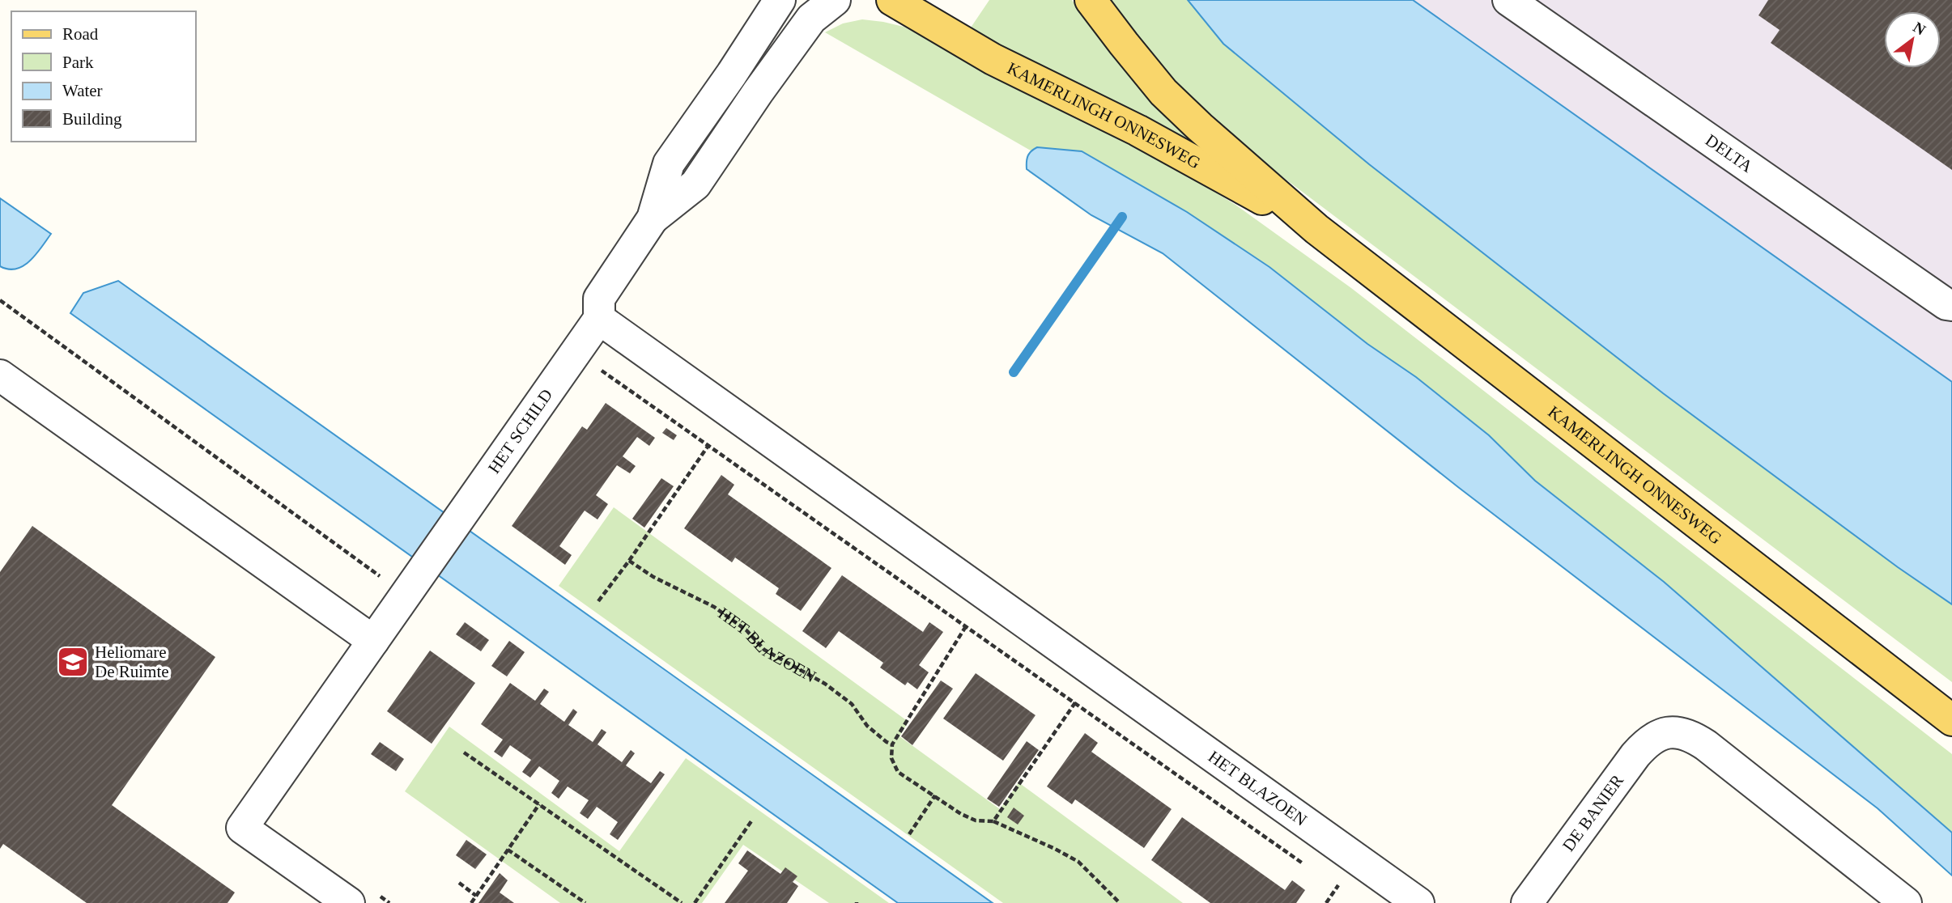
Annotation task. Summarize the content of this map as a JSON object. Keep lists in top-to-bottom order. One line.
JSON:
{"streets":{"main road":["KAMERLINGH ONNESWEG"],"street":["DELTA","HET SCHILD","HET BLAZOEN","DE BANIER"]},"crossings":[["HET SCHILD","HET BLAZOEN"]],"places":{"school or university":["Heliomare De Ruimte"]},"legend":["Road","Park","Water","Building"],"north":"top right"}
